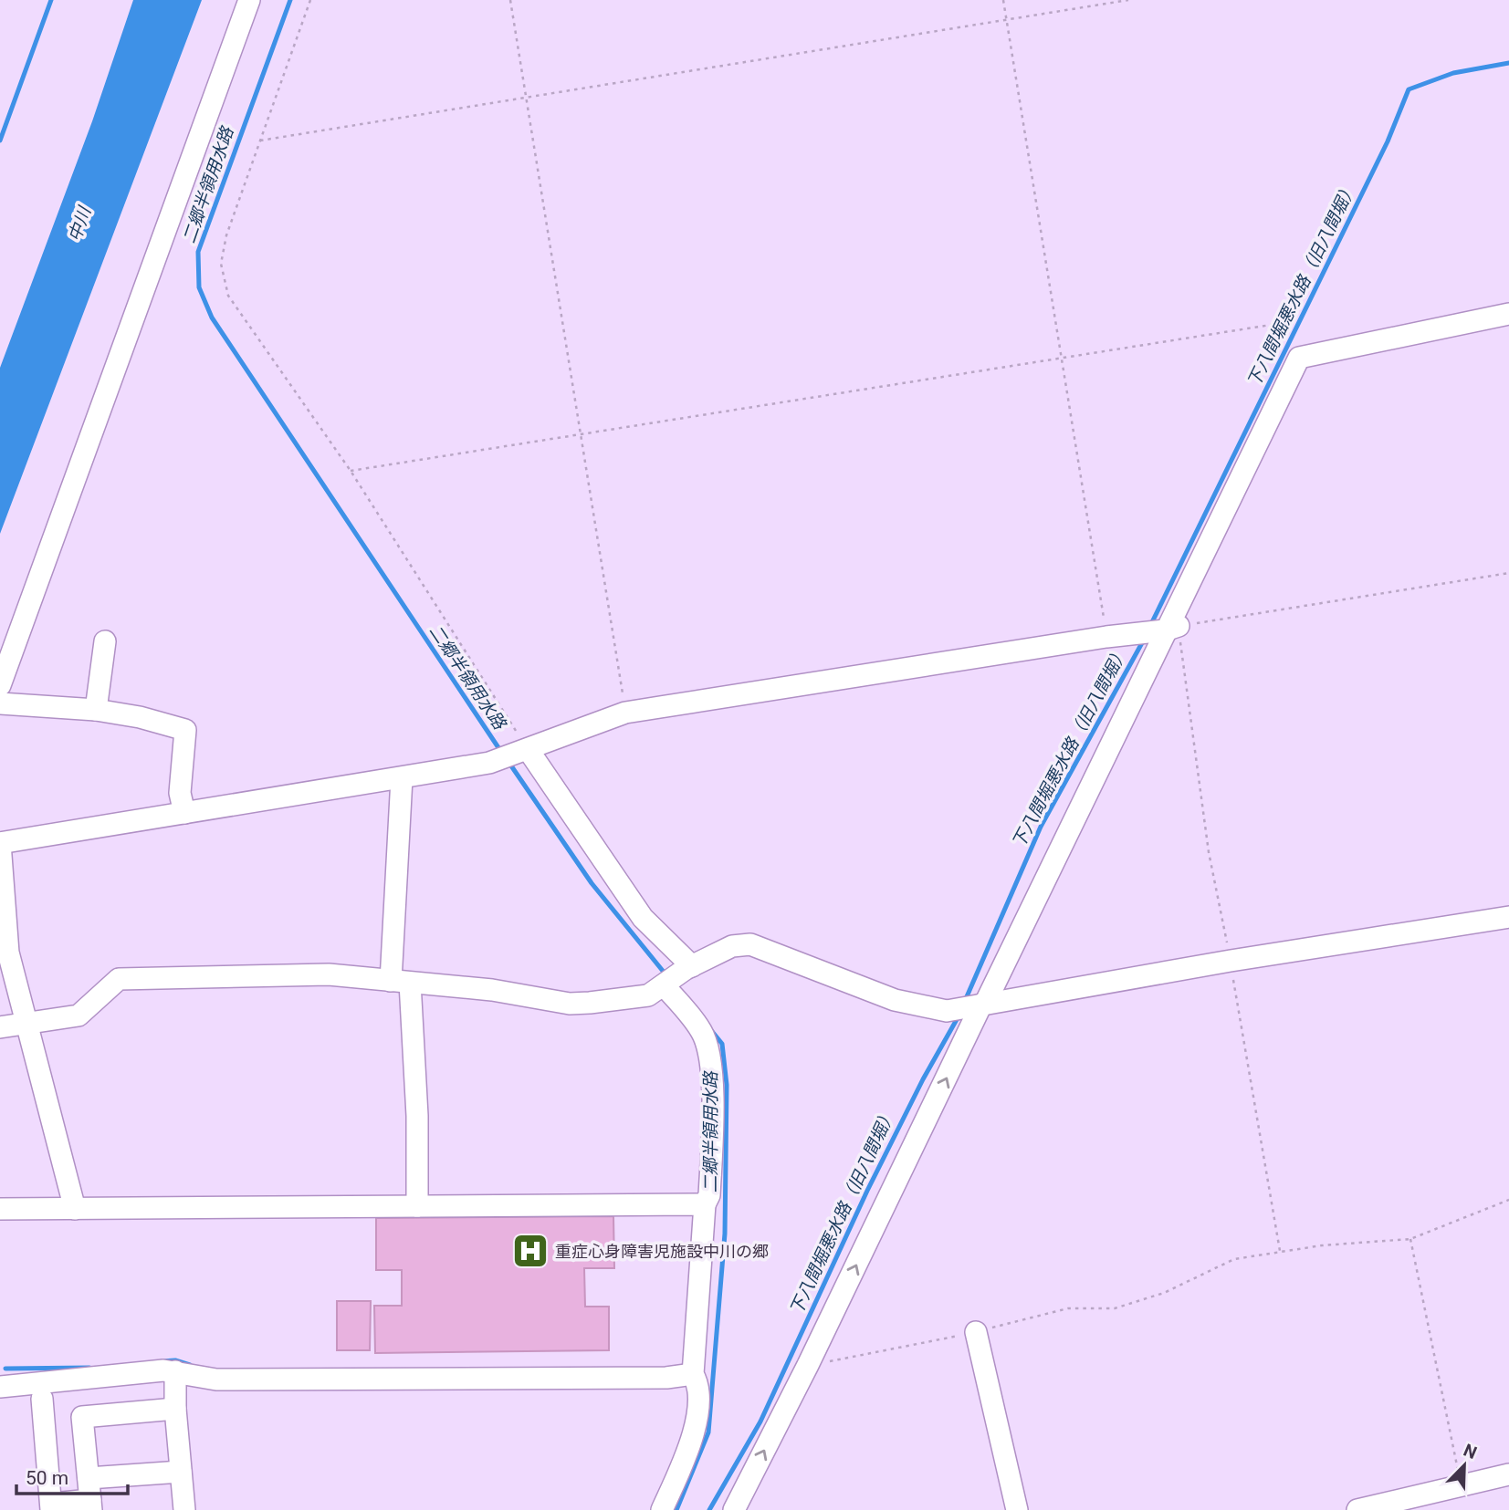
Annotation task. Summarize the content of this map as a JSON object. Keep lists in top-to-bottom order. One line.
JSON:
{"water":["二郷半領用水路","中川","下八間堀悪水路（旧八間堀）"],"places":{"hospital":["重症心身障害児施設中川の郷"]},"scale_bar":"50 m","north":"top right"}
